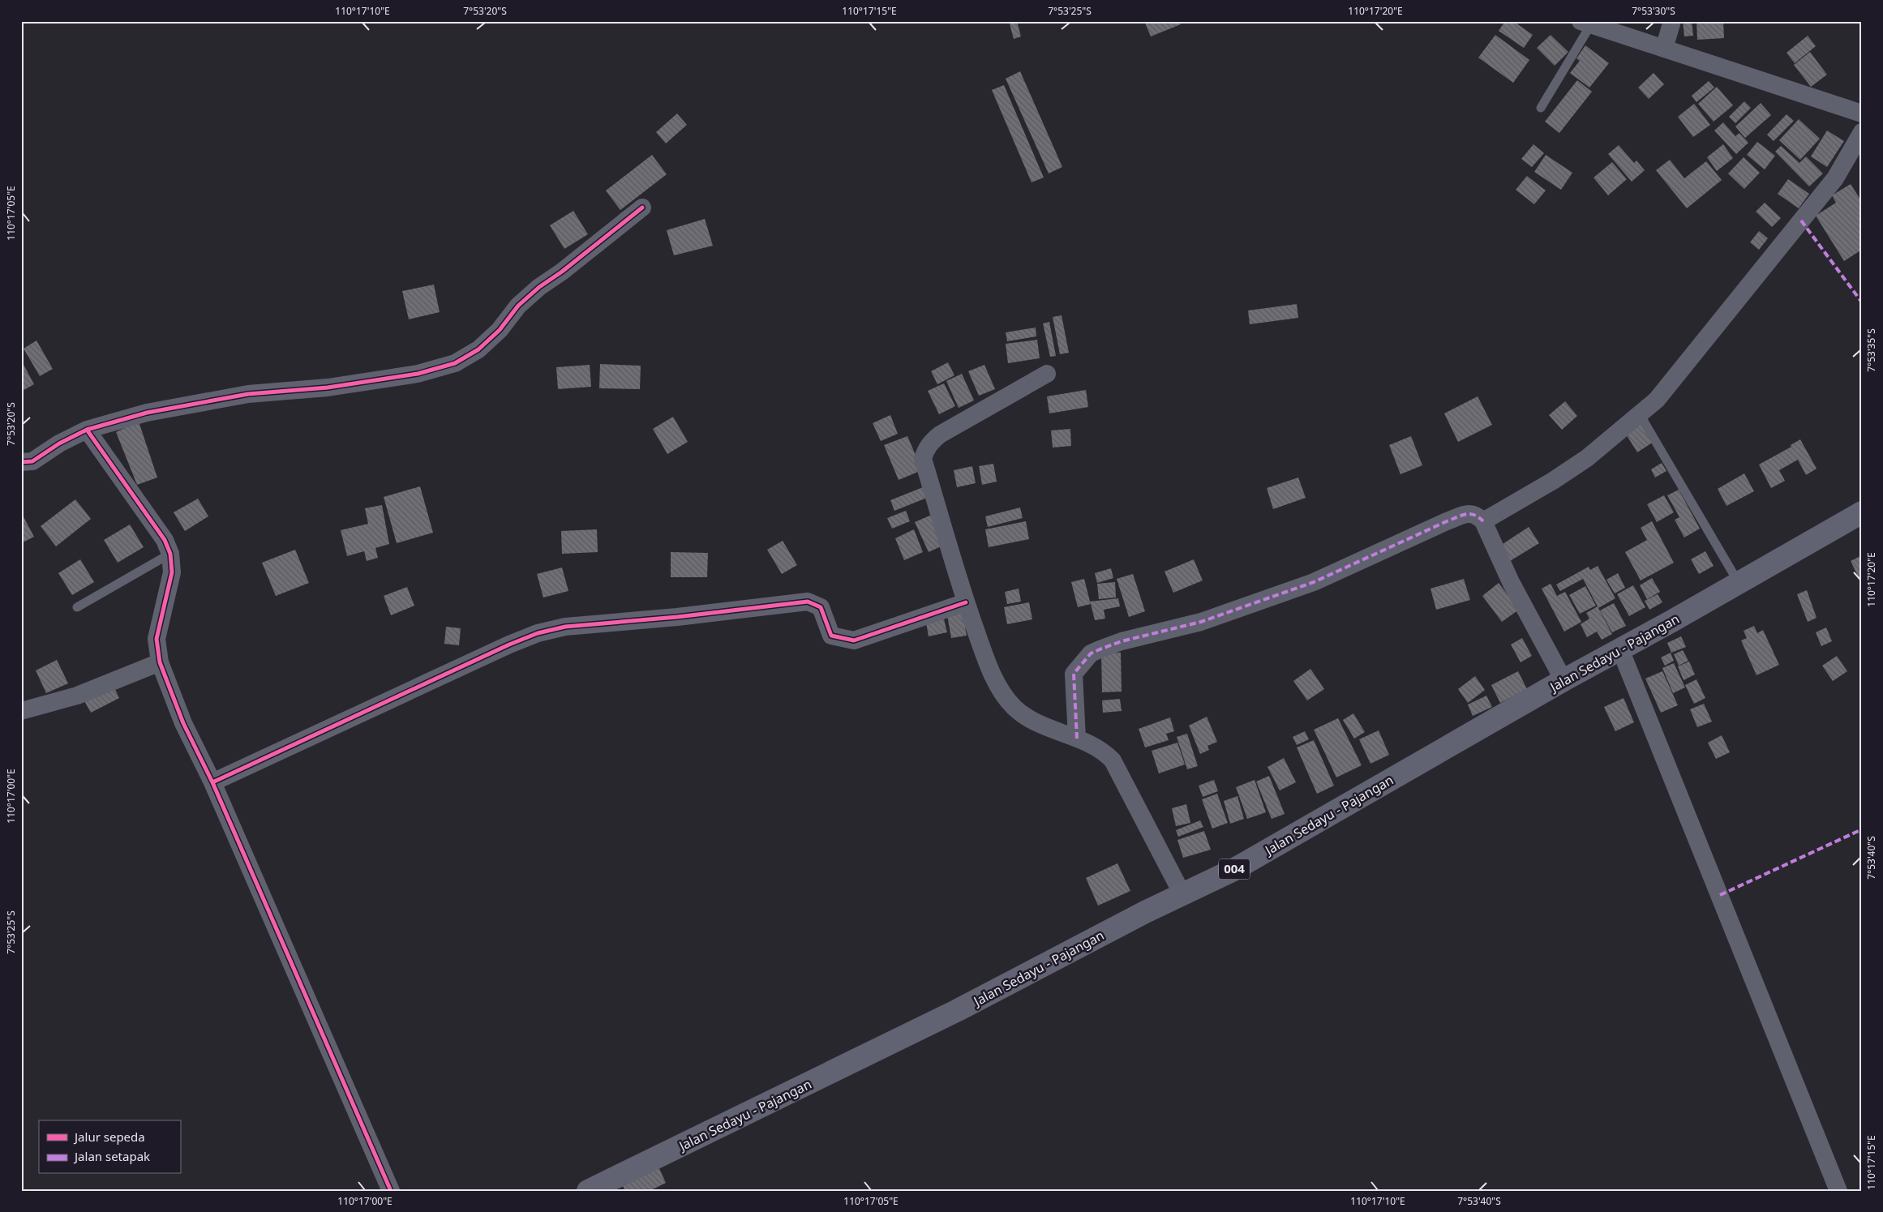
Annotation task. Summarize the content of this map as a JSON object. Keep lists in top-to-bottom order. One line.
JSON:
{"streets":{"main road":["Jalan Sedayu - Pajangan","004"]},"legend":["Jalur sepeda","Jalan setapak"],"coordinates":["110°17'10\"E","7°53'20\"S","110°17'15\"E","7°53'25\"S","110°17'20\"E","7°53'30\"S","110°17'05\"E","7°53'35\"S","110°17'00\"E","7°53'40\"S"]}
